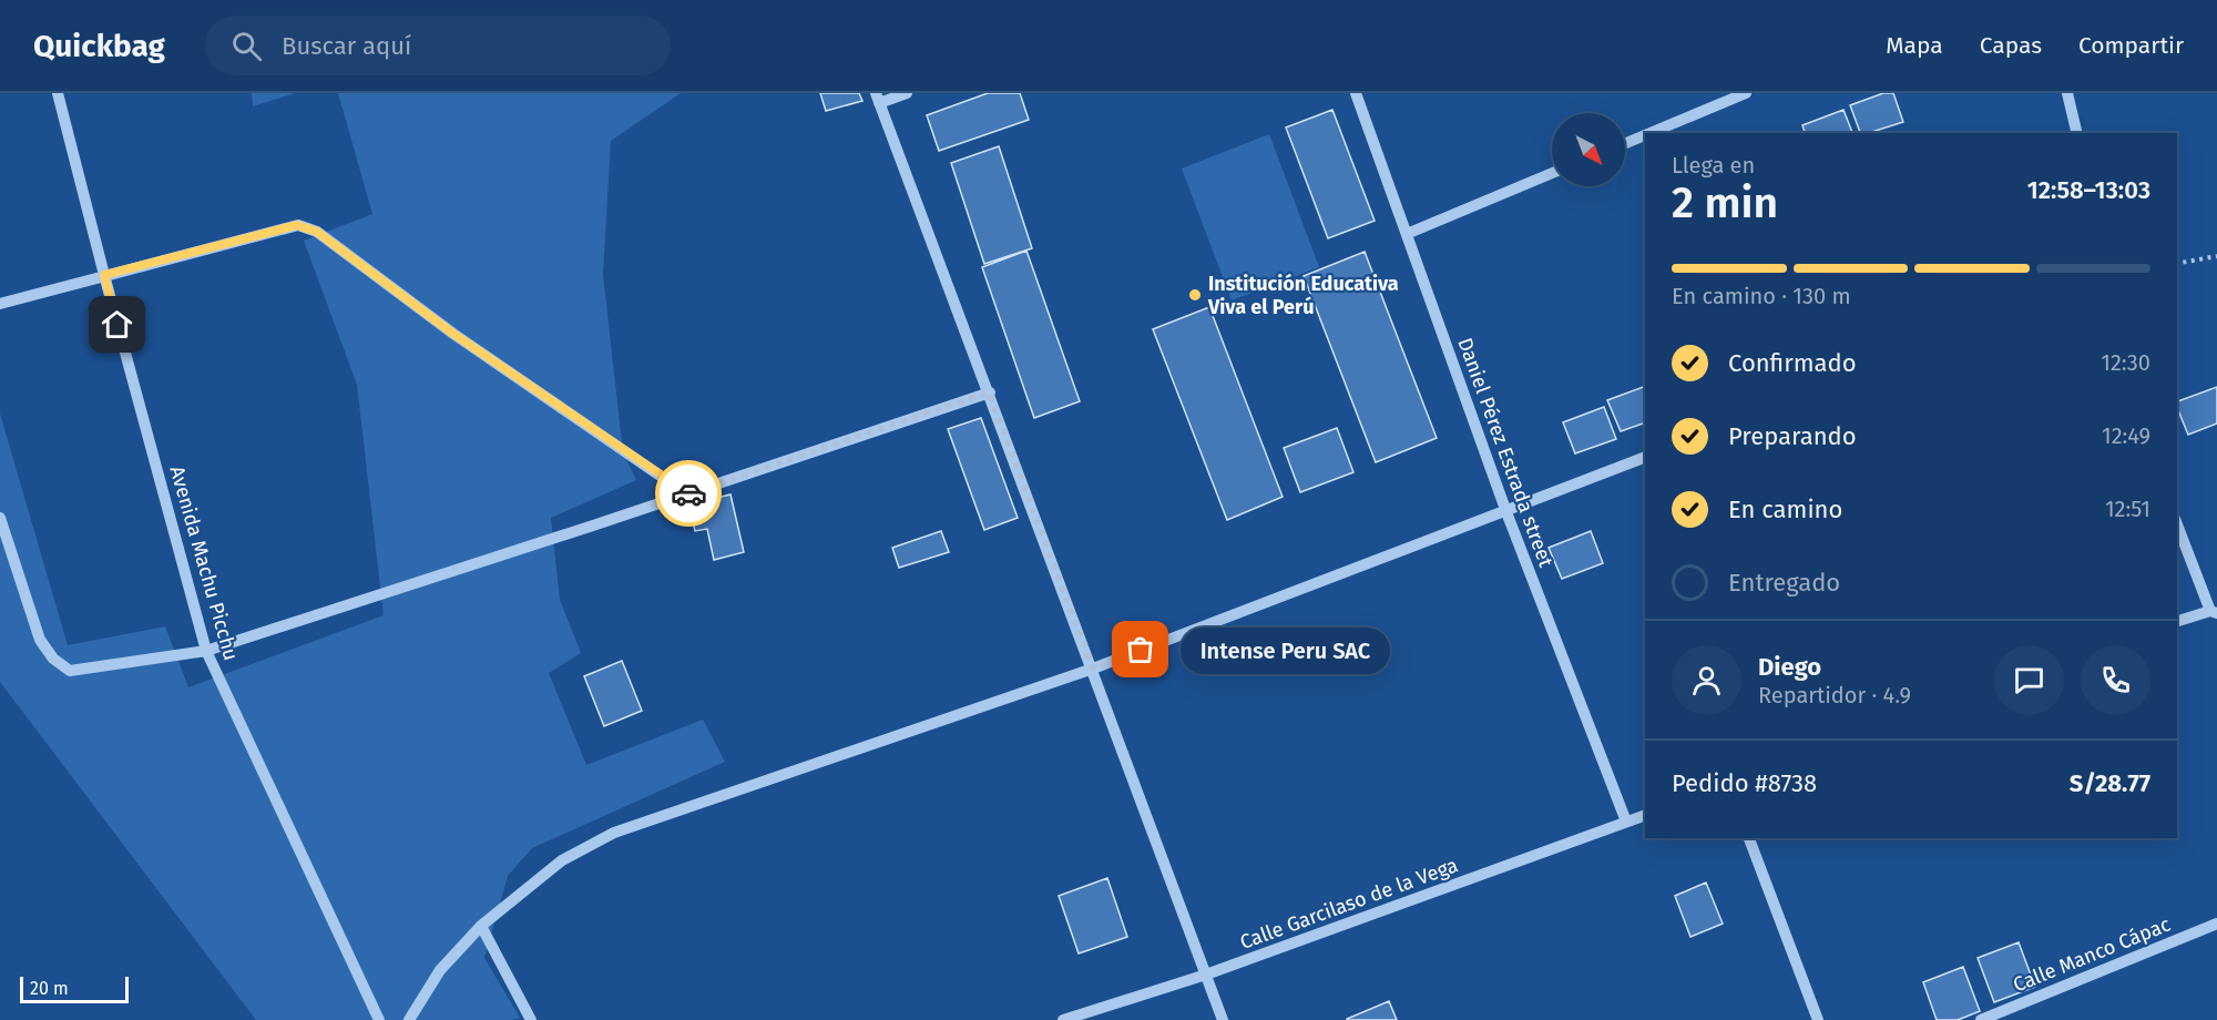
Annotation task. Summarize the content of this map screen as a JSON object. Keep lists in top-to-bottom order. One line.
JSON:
{"streets":{"street":["Daniel Pérez Estrada street","Avenida Machu Picchu","Calle Garcilaso de la Vega","Calle Manco Cápac"]},"crossings":[["Daniel Pérez Estrada street","Calle Garcilaso de la Vega"]],"places":["Institución Educativa Viva el Perú","Intense Peru SAC"],"scale_bar":"20 m","north":"bottom right","page":{"header":"Quickbag","search":"Buscar aquí","nav":["Mapa","Capas","Compartir"],"heading":["2 min","Llega en","12:58–13:03"],"panel":["Diego","Repartidor · 4.9","Pedido #8738","S/28.77"],"bar":"En camino · 130 m","list":[["Confirmado","12:30"],["Preparando","12:49"],["En camino","12:51"],"Entregado"],"bubble":"Intense Peru SAC","scale":"20 m"}}
